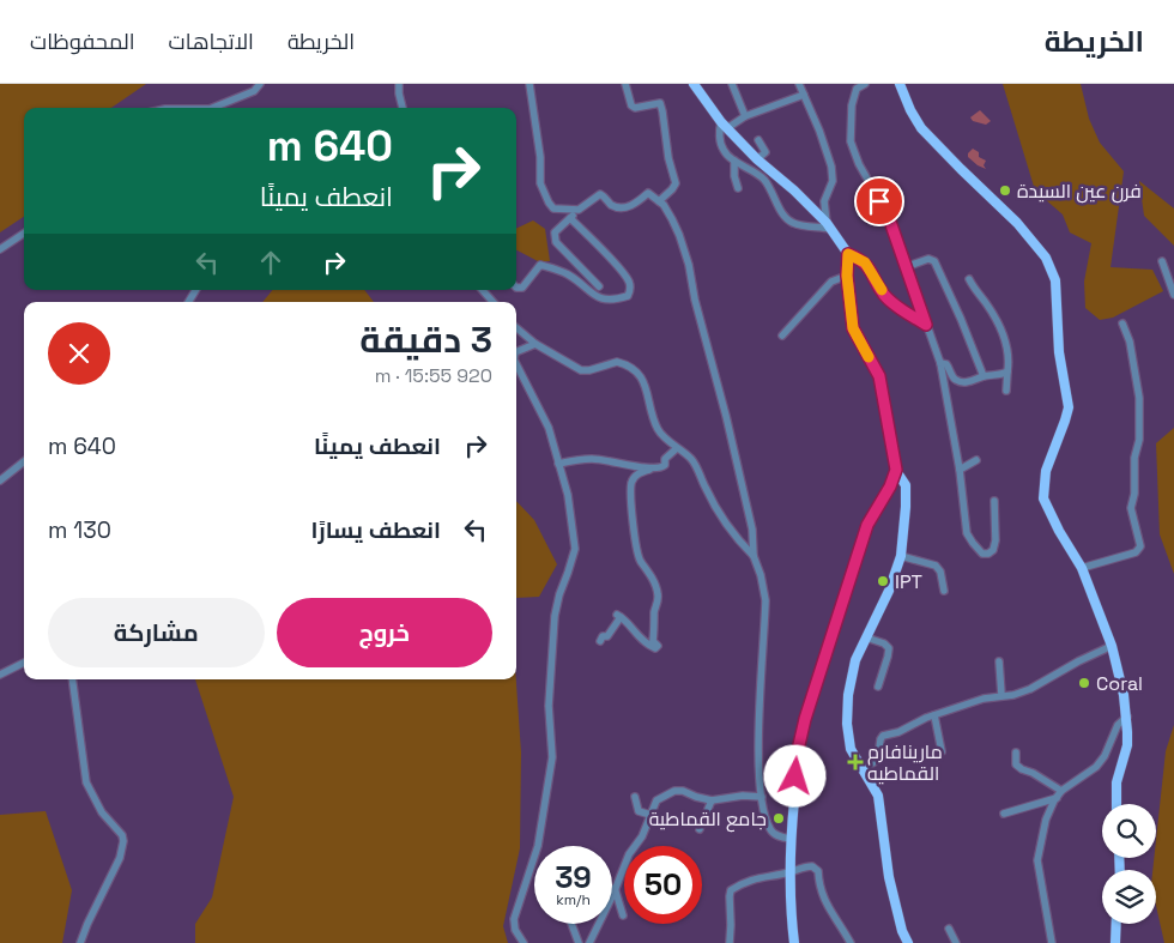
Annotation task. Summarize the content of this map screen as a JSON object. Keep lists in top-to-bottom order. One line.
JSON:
{"places":{"other":["فرن عين السيدة","IPT","Coral","جامع القماطية"],"health":["مارينافارم القماطيه"]},"page":{"header":"الخريطة","nav":["الخريطة","الاتجاهات","المحفوظات"],"turn":["640 m","انعطف يمينًا"],"heading":["3 دقيقة","920 m · 15:55"],"list":[{"name":"انعطف يمينًا","value":"640 m"},{"name":"انعطف يسارًا","value":"130 m"}],"buttons":["خروج","مشاركة"],"speed":"39 km/h","limit":"50"}}
